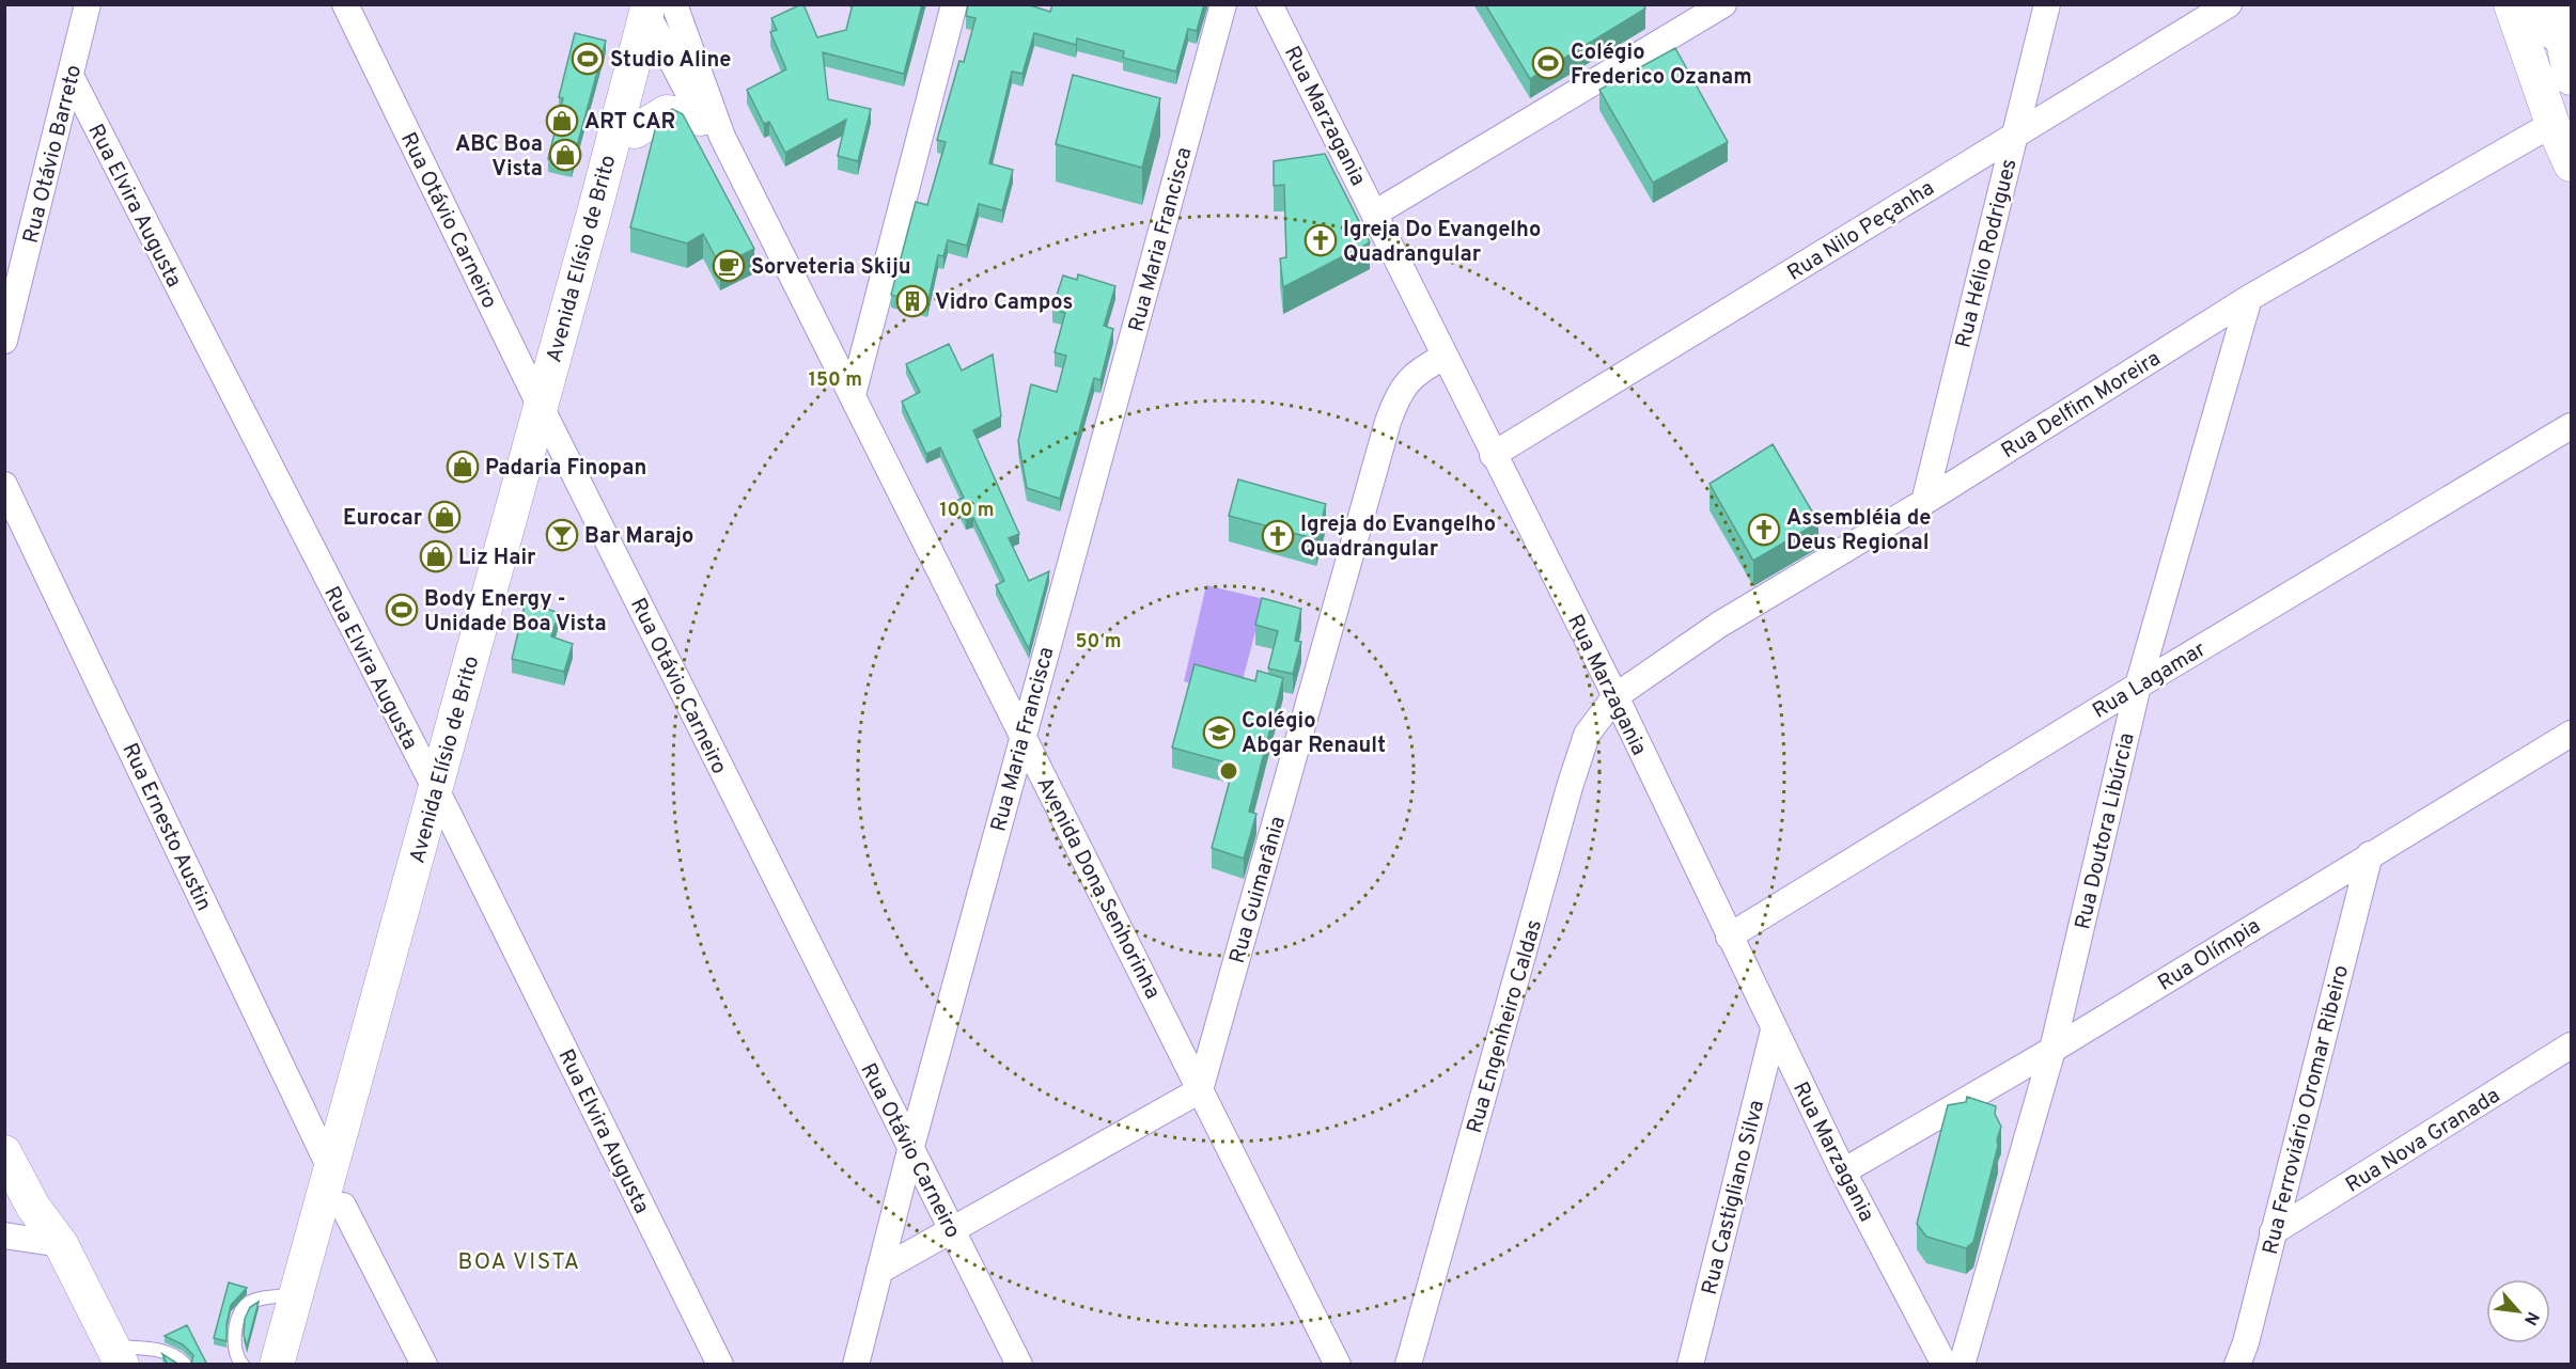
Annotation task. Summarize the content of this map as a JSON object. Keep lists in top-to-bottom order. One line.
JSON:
{"streets":{"street":["Rua Marzagania","Rua Otávio Barreto","Rua Elvira Augusta","Rua Otávio Carneiro","Rua Nilo Peçanha","Rua Maria Francisca","Rua Hélio Rodrigues","Avenida Elísio de Brito","Rua Delfim Moreira","Rua Lagamar","Rua Ernesto Austin","Rua Doutora Libúrcia","Avenida Dona Senhorinha","Rua Guimarânia","Rua Olímpia","Rua Engenheiro Caldas","Rua Ferroviário Oromar Ribeiro","Rua Nova Granada","Rua Castigliano Silva"]},"crossings":[["Rua Marzagania","Rua Nilo Peçanha"],["Rua Marzagania","Rua Delfim Moreira"],["Rua Marzagania","Rua Lagamar"],["Rua Marzagania","Rua Guimarânia"],["Rua Marzagania","Rua Olímpia"],["Rua Marzagania","Rua Engenheiro Caldas"],["Rua Marzagania","Rua Castigliano Silva"],["Rua Otávio Barreto","Rua Elvira Augusta"],["Rua Elvira Augusta","Avenida Elísio de Brito"],["Rua Otávio Carneiro","Rua Maria Francisca"],["Rua Otávio Carneiro","Avenida Elísio de Brito"],["Rua Nilo Peçanha","Rua Hélio Rodrigues"],["Rua Maria Francisca","Avenida Dona Senhorinha"],["Rua Hélio Rodrigues","Rua Delfim Moreira"],["Avenida Elísio de Brito","Rua Ernesto Austin"],["Avenida Elísio de Brito","Avenida Dona Senhorinha"],["Rua Delfim Moreira","Rua Doutora Libúrcia"],["Rua Delfim Moreira","Rua Engenheiro Caldas"],["Rua Lagamar","Rua Doutora Libúrcia"],["Rua Doutora Libúrcia","Rua Olímpia"],["Avenida Dona Senhorinha","Rua Guimarânia"],["Rua Olímpia","Rua Ferroviário Oromar Ribeiro"],["Rua Ferroviário Oromar Ribeiro","Rua Nova Granada"]],"districts":["BOA VISTA"],"places":{"sports":["Studio Aline","Colégio Frederico Ozanam","Body Energy - Unidade Boa Vista"],"shop":["ART CAR","ABC Boa Vista","Padaria Finopan","Eurocar","Liz Hair"],"church":["Igreja Do Evangelho Quadrangular","Assembléia de Deus Regional","Igreja do Evangelho Quadrangular"],"cafe":["Sorveteria Skiju"],"building":["Vidro Campos"],"bar":["Bar Marajo"],"school or university":["Colégio Abgar Renault"]},"north":"bottom right","rings":["150 m","100 m","50 m"]}
